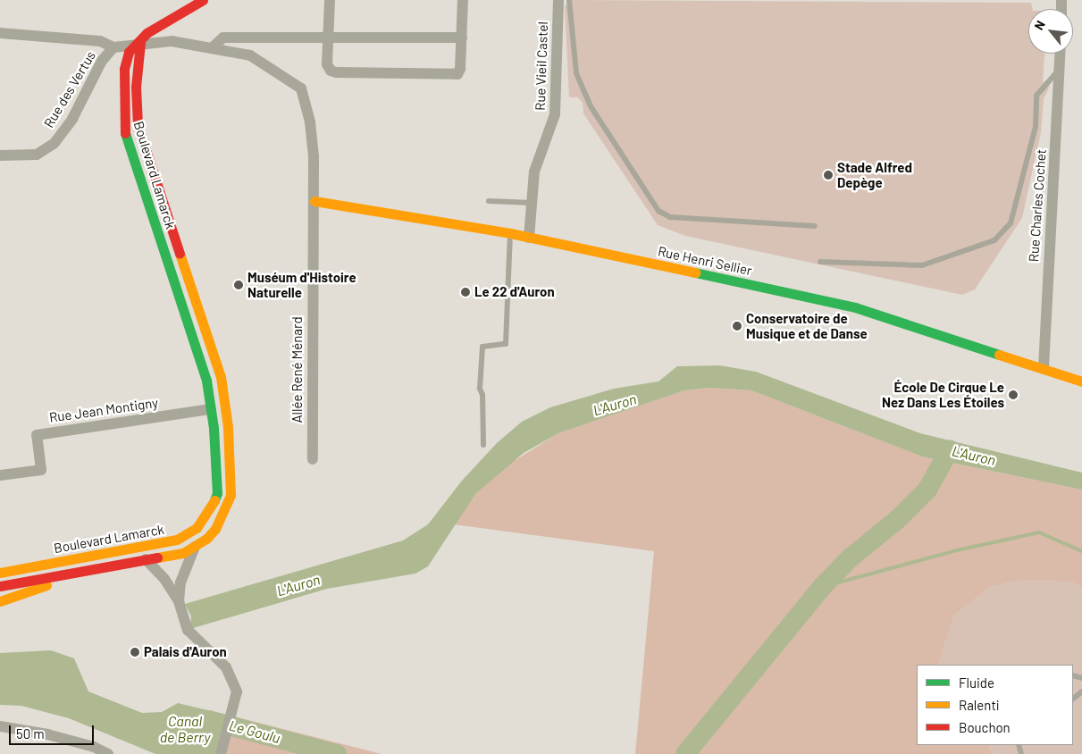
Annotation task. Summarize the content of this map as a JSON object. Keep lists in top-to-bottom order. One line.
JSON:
{"streets":{"main road":["Boulevard Lamarck","Rue Henri Sellier"],"street":["Rue Vieil Castel","Rue des Vertus","Rue Charles Cochet","Allée René Ménard","Rue Jean Montigny"]},"crossings":[["Rue Vieil Castel","Rue Henri Sellier"],["Rue des Vertus","Allée René Ménard"],["Boulevard Lamarck","Allée René Ménard"],["Boulevard Lamarck","Rue Jean Montigny"],["Rue Charles Cochet","Rue Henri Sellier"],["Rue Henri Sellier","Allée René Ménard"]],"water":["L'Auron","Canal de Berry","Le Goulu"],"places":["Stade Alfred Depège","Muséum d'Histoire Naturelle","Le 22 d'Auron","Conservatoire de Musique et de Danse","École De Cirque Le Nez Dans Les Étoiles","Palais d'Auron"],"legend":["Fluide","Ralenti","Bouchon"],"scale_bar":"50 m","north":"top left"}
